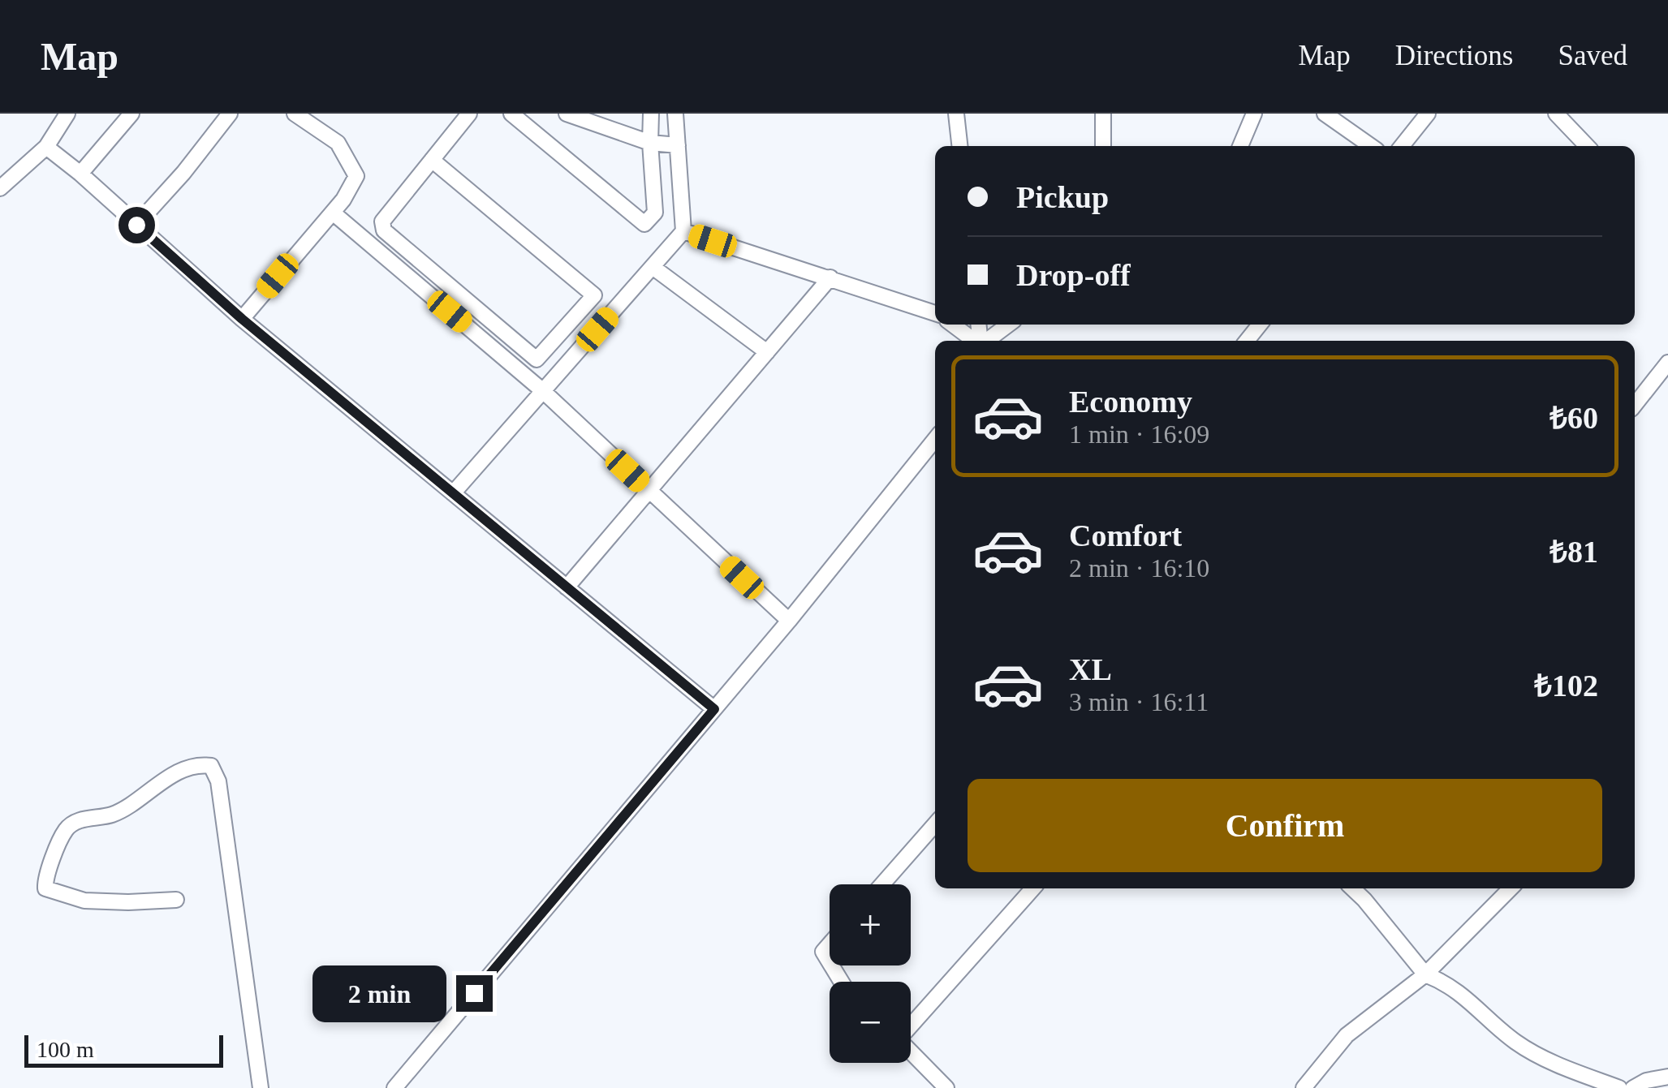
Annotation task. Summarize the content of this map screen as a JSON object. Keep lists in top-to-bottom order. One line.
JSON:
{"scale_bar":"100 m","page":{"header":"Map","nav":["Map","Directions","Saved"],"banner":["Pickup","Drop-off"],"list":[{"name":"Economy","note":"1 min · 16:09","value":"₺60"},{"name":"Comfort","note":"2 min · 16:10","value":"₺81"},{"name":"XL","note":"3 min · 16:11","value":"₺102"}],"buttons":"Confirm","map_buttons":["+","−"],"bubble":"2 min","scale":"100 m"}}
